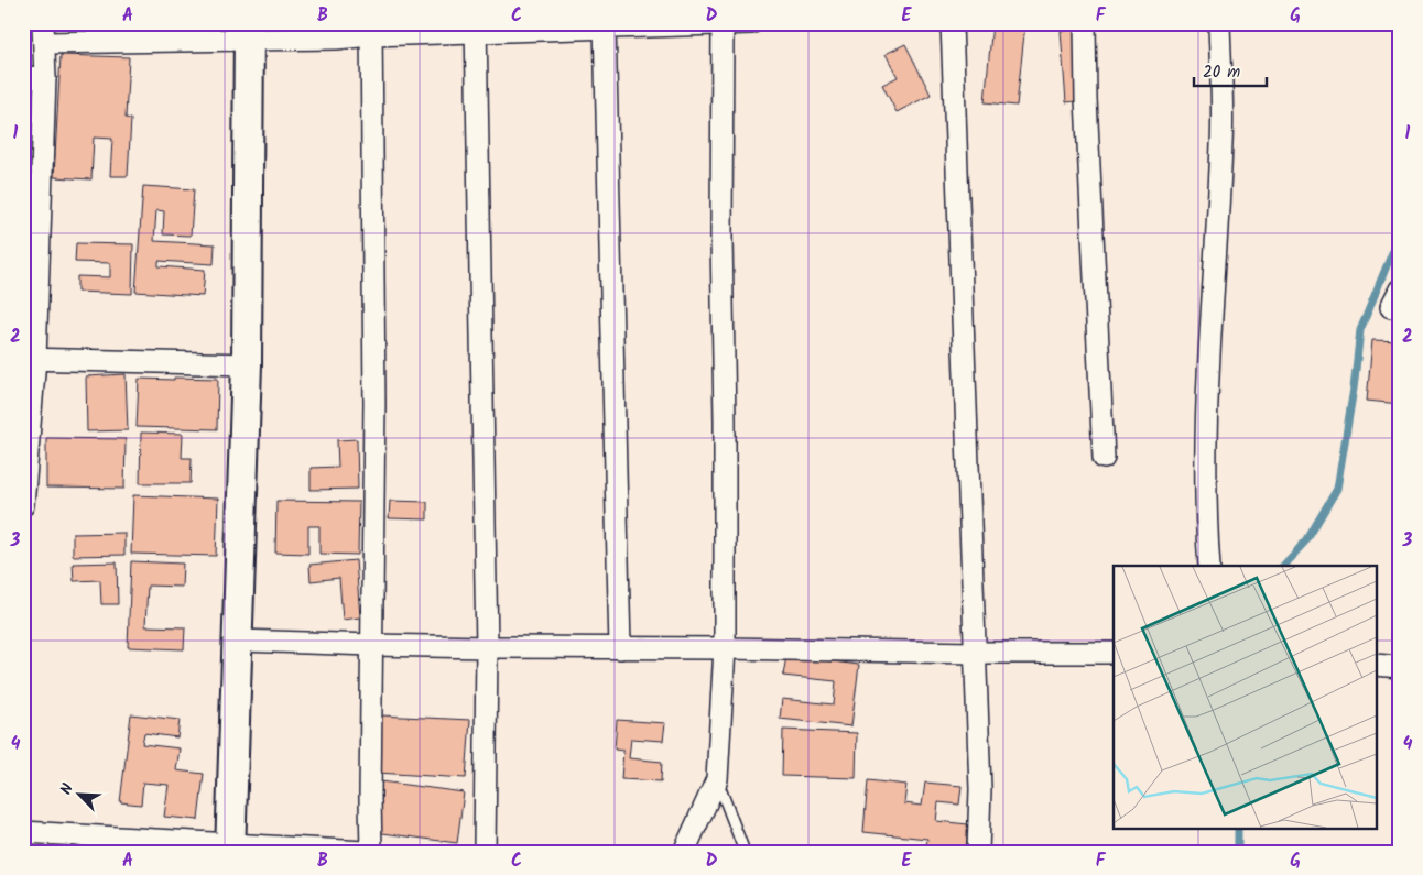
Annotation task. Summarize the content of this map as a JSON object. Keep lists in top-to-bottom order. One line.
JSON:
{"scale_bar":"20 m","north":"top left","grid":{"columns":["A","B","C","D","E","F","G"],"rows":["1","2","3","4"]}}
